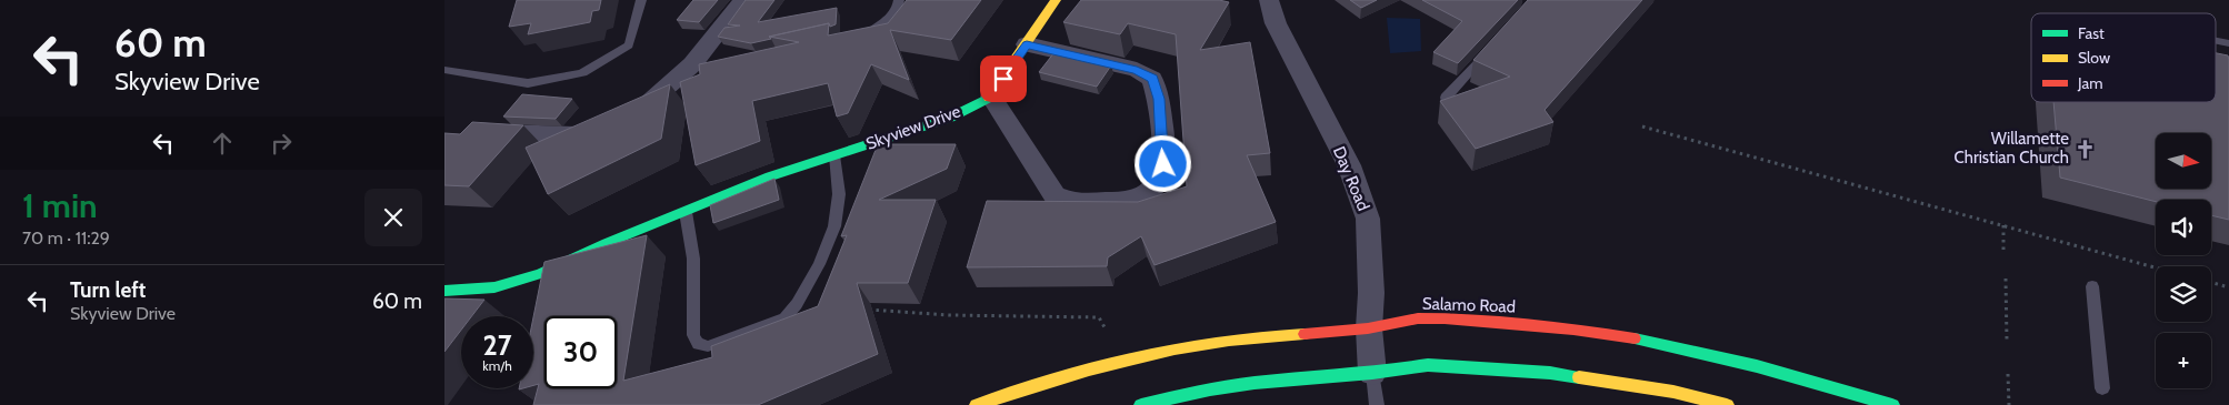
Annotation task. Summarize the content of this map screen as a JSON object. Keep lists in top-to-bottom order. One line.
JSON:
{"streets":{"main road":["Skyview Drive","Salamo Road"],"street":["Day Road"]},"crossings":[["Day Road","Salamo Road"]],"places":{"church":["Willamette Christian Church"]},"legend":["Fast","Slow","Jam"],"north":"right","page":{"turn":["60 m","Skyview Drive"],"map_buttons":"+","heading":["1 min","70 m · 11:29"],"list":[{"name":"Turn left","note":"Skyview Drive","value":"60 m"}],"speed":"27 km/h","limit":"30"}}
